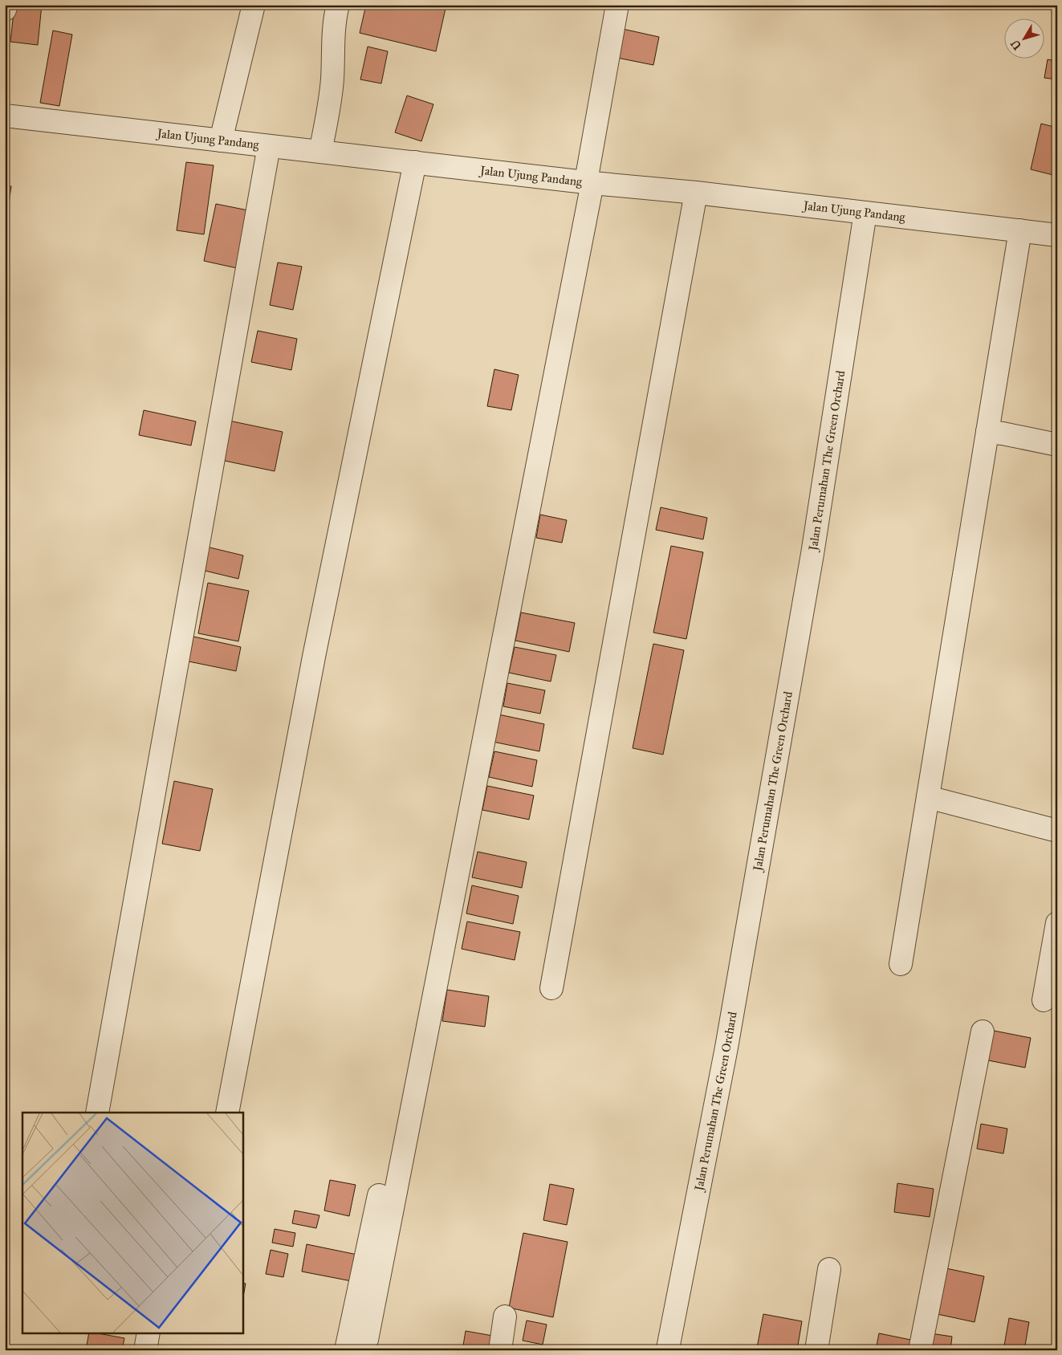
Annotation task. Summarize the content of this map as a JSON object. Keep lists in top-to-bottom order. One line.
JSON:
{"streets":{"street":["Jalan Ujung Pandang","Jalan Perumahan The Green Orchard"]},"crossings":[["Jalan Ujung Pandang","Jalan Perumahan The Green Orchard"]],"north":"bottom left"}
